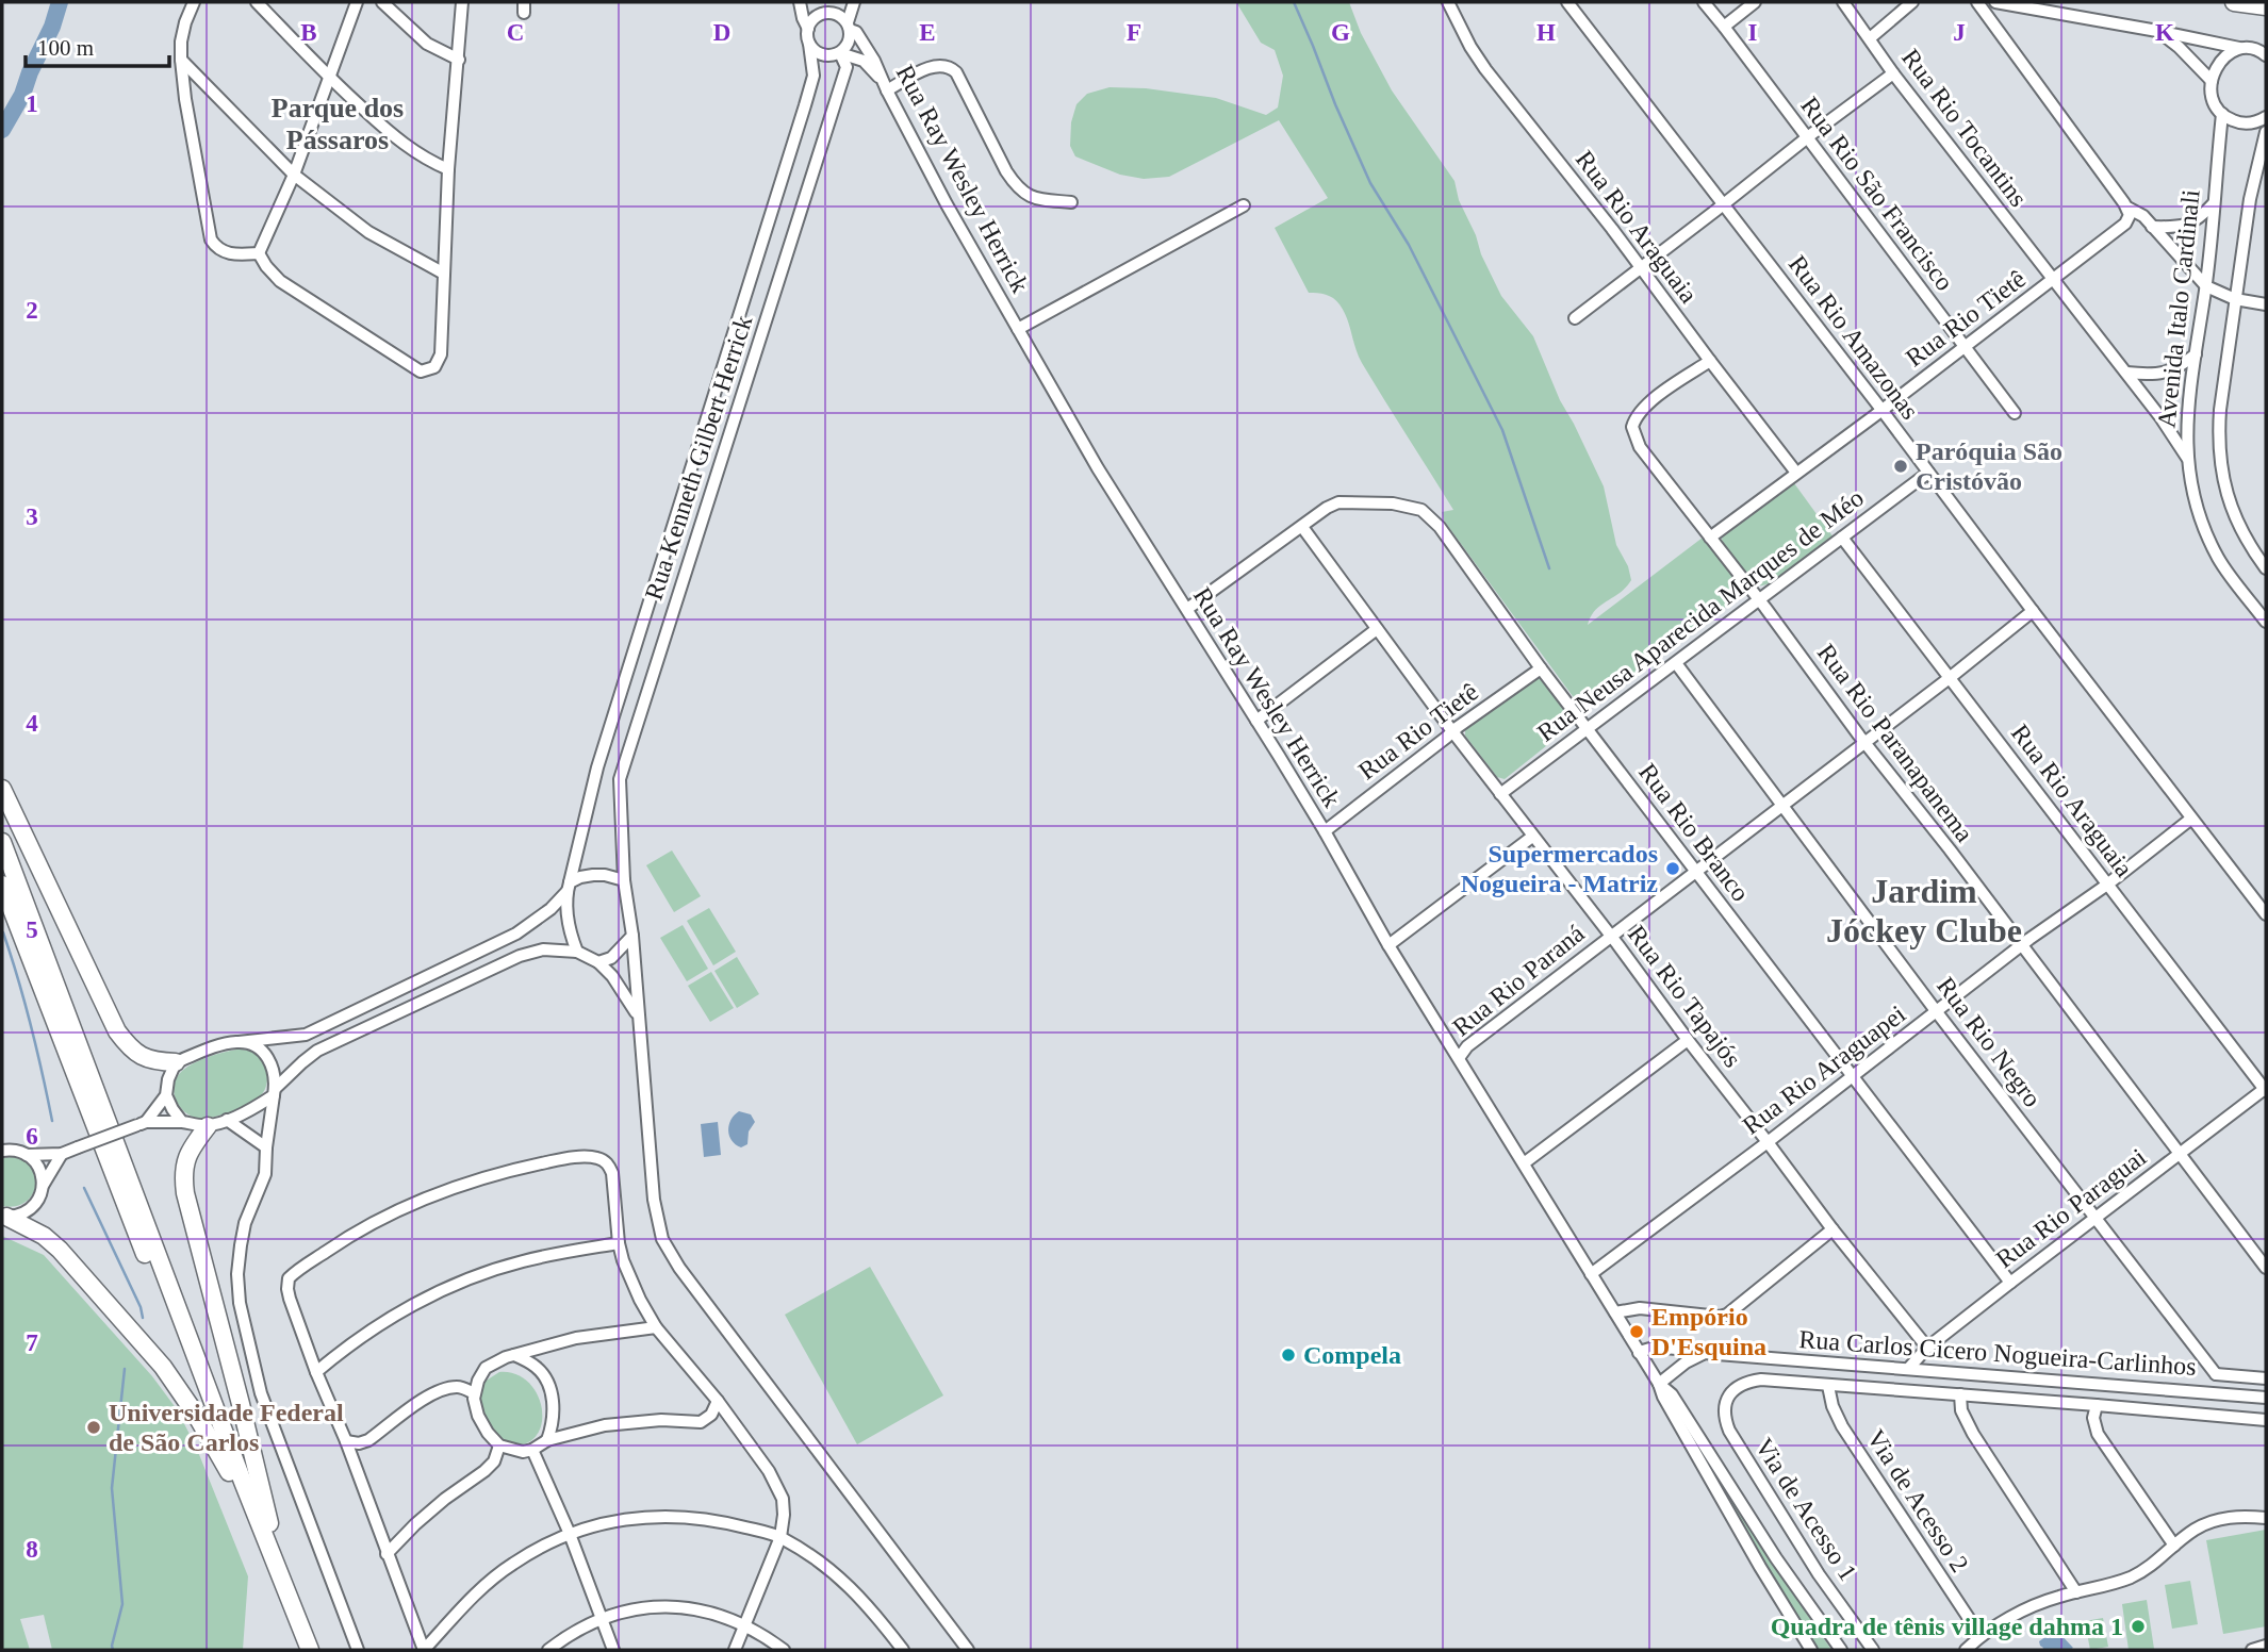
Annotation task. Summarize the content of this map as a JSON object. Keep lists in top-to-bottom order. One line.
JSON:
{"streets":{"street":["Rua Rio Tocantins","Rua Ray Wesley Herrick","Rua Rio São Francisco","Rua Rio Araguaia","Avenida Italo Cardinali","Rua Rio Tietê","Rua Rio Amazonas","Rua Kenneth Gilbert Herrick","Rua Neusa Aparecida Marques de Méo","Rua Rio Paranapanema","Rua Rio Branco","Rua Rio Paraná","Rua Rio Tapajós","Rua Rio Negro","Rua Rio Araguapei","Rua Rio Paraguai","Rua Carlos Cicero Nogueira-Carlinhos","Via de Acesso 2","Via de Acesso 1"]},"crossings":[["Rua Rio Tocantins","Avenida Italo Cardinali"],["Rua Rio Tocantins","Rua Rio Tietê"],["Rua Ray Wesley Herrick","Rua Rio Tietê"],["Rua Ray Wesley Herrick","Rua Kenneth Gilbert Herrick"],["Rua Ray Wesley Herrick","Rua Rio Branco"],["Rua Ray Wesley Herrick","Rua Rio Paraná"],["Rua Ray Wesley Herrick","Rua Rio Araguapei"],["Rua Ray Wesley Herrick","Rua Carlos Cicero Nogueira-Carlinhos"],["Rua Rio São Francisco","Rua Rio Tietê"],["Rua Rio Araguaia","Rua Rio Tietê"],["Rua Rio Araguaia","Rua Neusa Aparecida Marques de Méo"],["Rua Rio Araguaia","Rua Rio Paranapanema"],["Rua Rio Araguaia","Rua Rio Paraná"],["Rua Rio Araguaia","Rua Rio Araguapei"],["Rua Rio Araguaia","Rua Rio Paraguai"],["Rua Rio Tietê","Rua Rio Amazonas"],["Rua Rio Tietê","Rua Rio Paranapanema"],["Rua Rio Tietê","Rua Rio Branco"],["Rua Rio Tietê","Rua Rio Tapajós"],["Rua Rio Amazonas","Rua Neusa Aparecida Marques de Méo"],["Rua Rio Amazonas","Rua Rio Paraná"],["Rua Rio Amazonas","Rua Rio Araguapei"],["Rua Neusa Aparecida Marques de Méo","Rua Rio Paranapanema"],["Rua Neusa Aparecida Marques de Méo","Rua Rio Branco"],["Rua Neusa Aparecida Marques de Méo","Rua Rio Tapajós"],["Rua Neusa Aparecida Marques de Méo","Rua Rio Negro"],["Rua Rio Paranapanema","Rua Rio Paraná"],["Rua Rio Paranapanema","Rua Rio Araguapei"],["Rua Rio Paranapanema","Rua Rio Paraguai"],["Rua Rio Branco","Rua Rio Paraná"],["Rua Rio Branco","Rua Rio Tapajós"],["Rua Rio Branco","Rua Rio Araguapei"],["Rua Rio Branco","Rua Rio Paraguai"],["Rua Rio Paraná","Rua Rio Tapajós"],["Rua Rio Paraná","Rua Rio Negro"],["Rua Rio Tapajós","Rua Rio Araguapei"],["Rua Rio Tapajós","Rua Rio Paraguai"],["Rua Rio Negro","Rua Rio Araguapei"],["Rua Rio Negro","Rua Rio Paraguai"],["Rua Rio Paraguai","Rua Carlos Cicero Nogueira-Carlinhos"],["Via de Acesso 2","Via de Acesso 1"]],"districts":["Parque dos Pássaros","Jardim Jóckey Clube"],"places":["Paróquia São Cristóvão","Supermercados Nogueira - Matriz","Empório D'Esquina","Compela","Universidade Federal de São Carlos","Quadra de tênis village dahma 1"],"scale_bar":"100 m","grid":{"columns":["B","C","D","E","F","G","H","I","J","K"],"rows":["1","2","3","4","5","6","7","8"]}}
